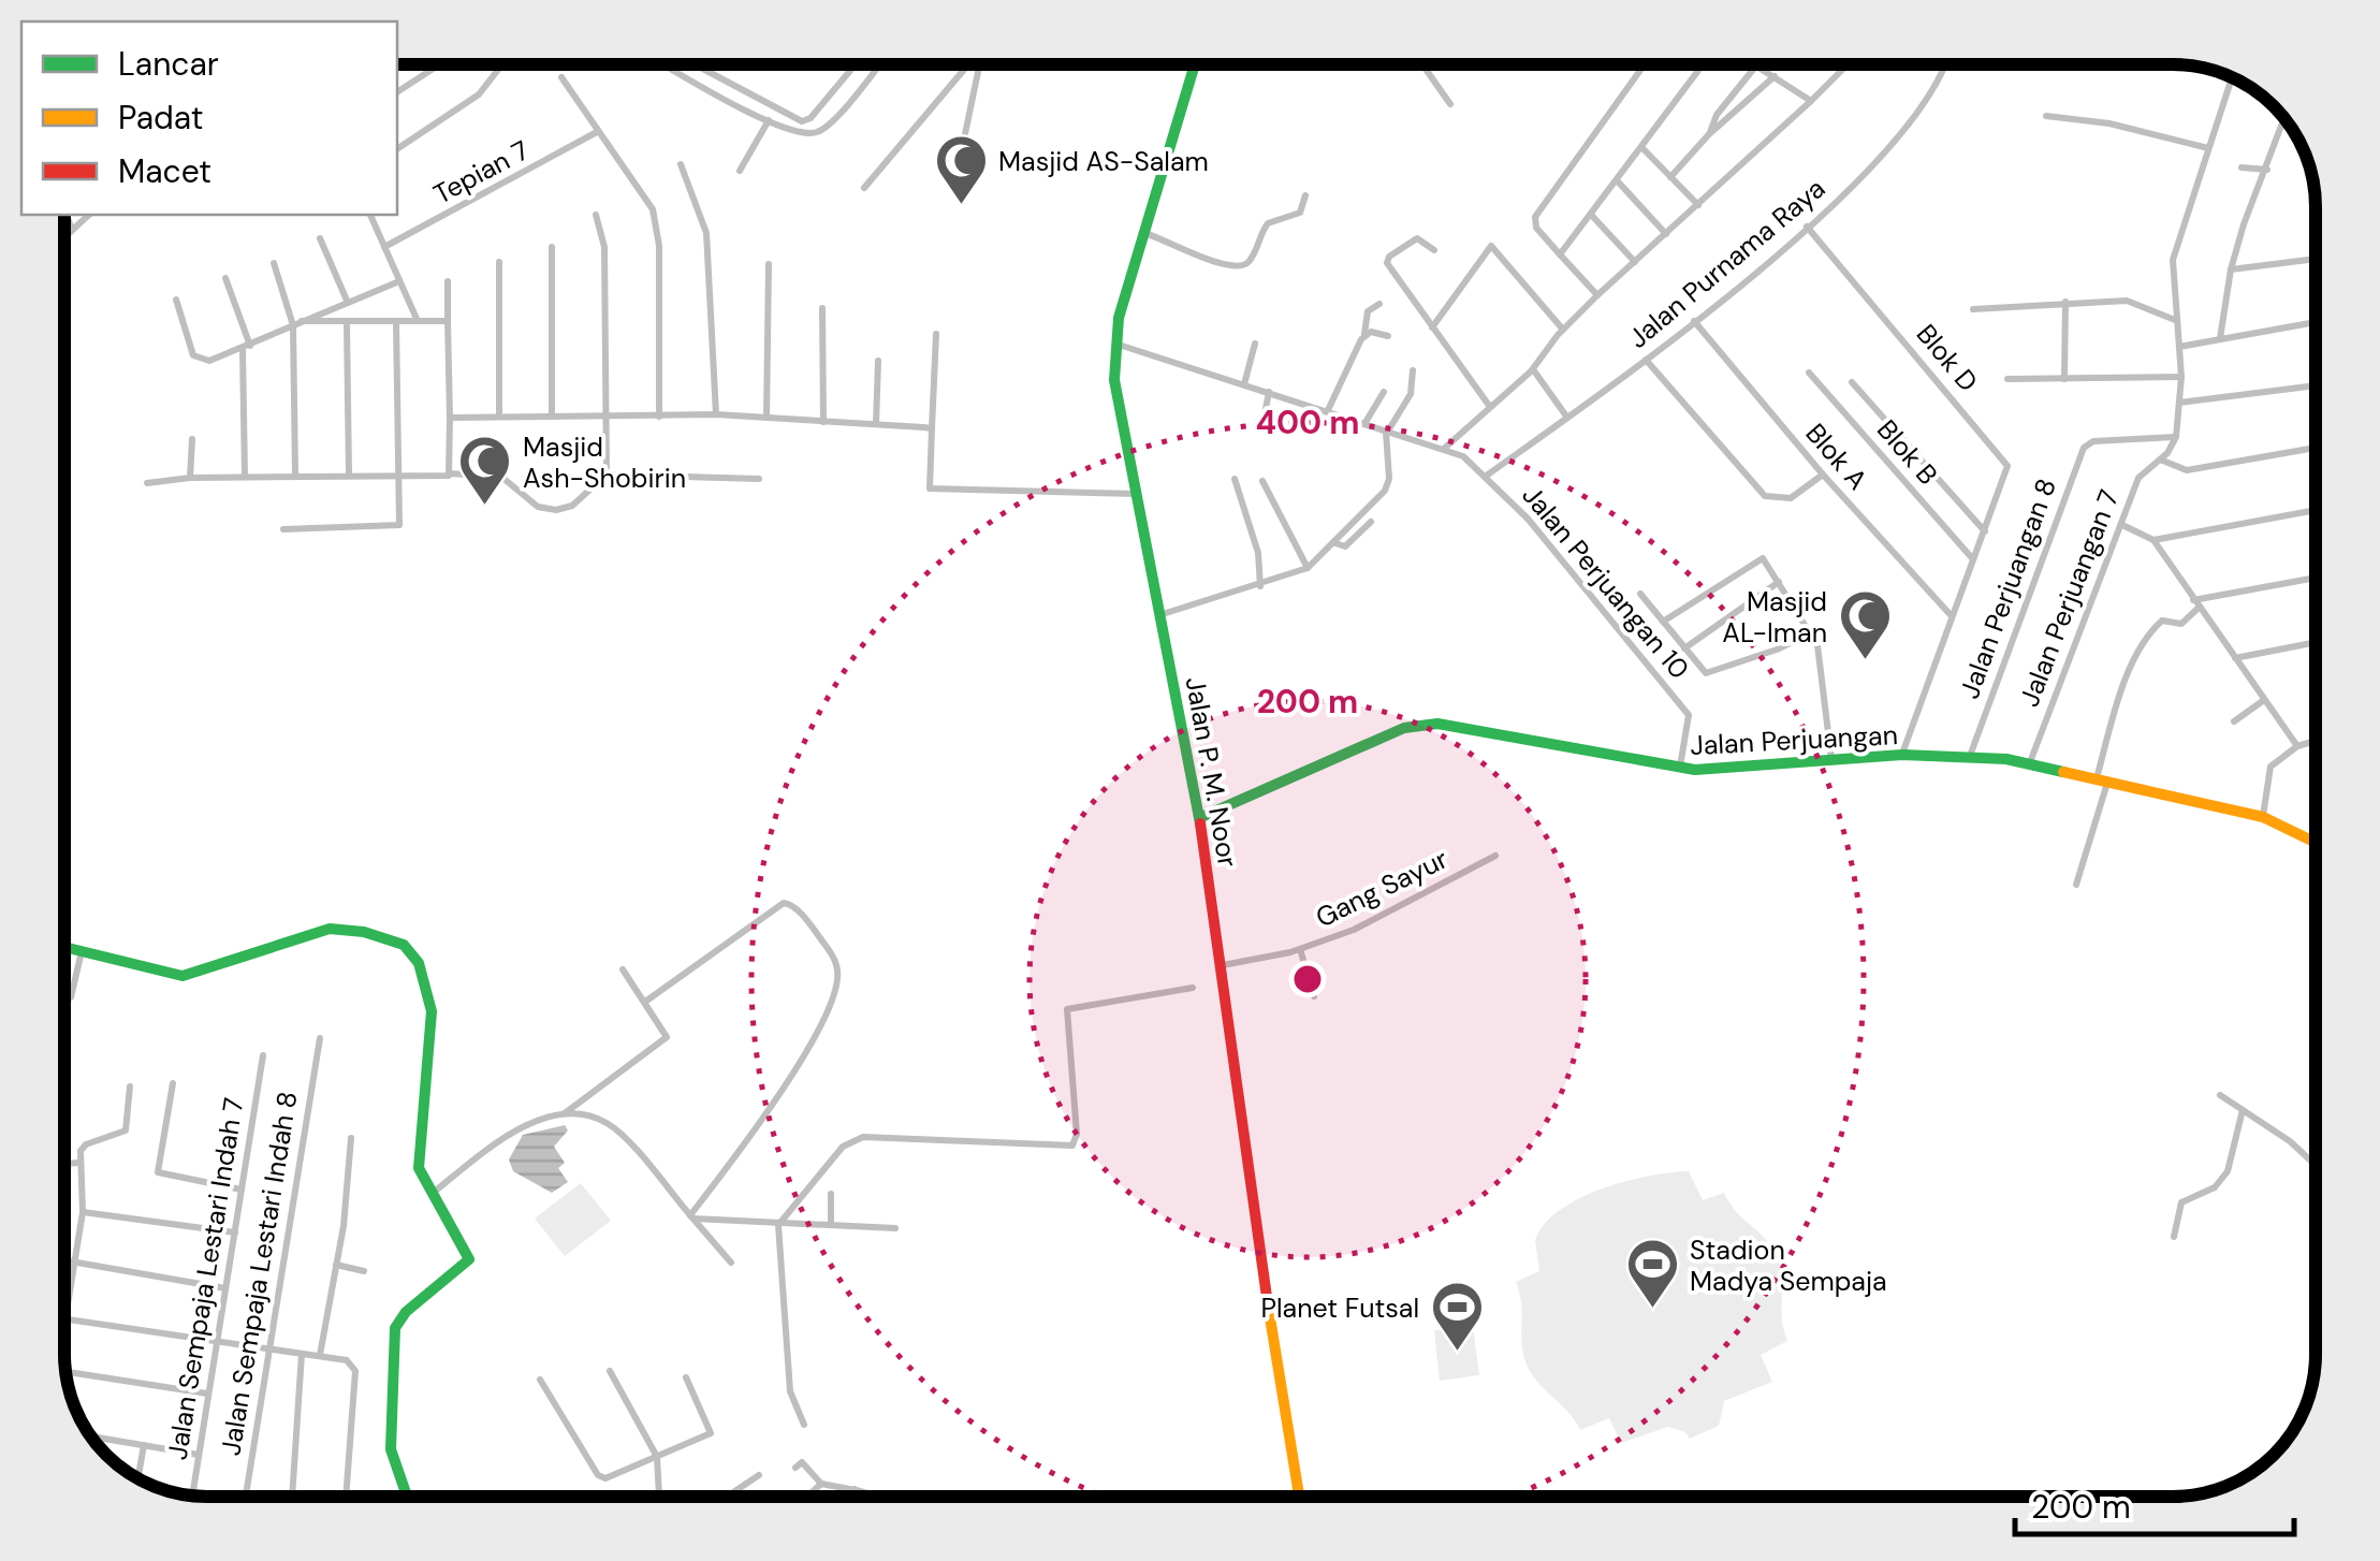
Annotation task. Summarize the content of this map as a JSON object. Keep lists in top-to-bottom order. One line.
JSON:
{"streets":{"main road":["Jalan Perjuangan","Jalan P. M. Noor"],"street":["Tepian 7","Jalan Purnama Raya","Blok D","Blok B","Blok A","Jalan Perjuangan 10","Jalan Perjuangan 8","Jalan Perjuangan 7","Gang Sayur","Jalan Sempaja Lestari Indah 8","Jalan Sempaja Lestari Indah 7"]},"crossings":[["Jalan Purnama Raya","Blok D"],["Jalan Purnama Raya","Blok A"],["Jalan Purnama Raya","Jalan Perjuangan 10"],["Jalan Perjuangan 10","Jalan Perjuangan"],["Jalan Perjuangan 10","Jalan P. M. Noor"],["Jalan Perjuangan 8","Jalan Perjuangan 7"],["Jalan Perjuangan 8","Jalan Perjuangan"],["Jalan Perjuangan 7","Jalan Perjuangan"],["Jalan Perjuangan","Jalan P. M. Noor"],["Jalan P. M. Noor","Gang Sayur"]],"places":{"mosque":["Masjid AS-Salam","Masjid Ash-Shobirin","Masjid AL-Iman"],"sports":["Stadion Madya Sempaja","Planet Futsal"]},"legend":["Lancar","Padat","Macet"],"scale_bar":"200 m","rings":["400 m","200 m"]}
